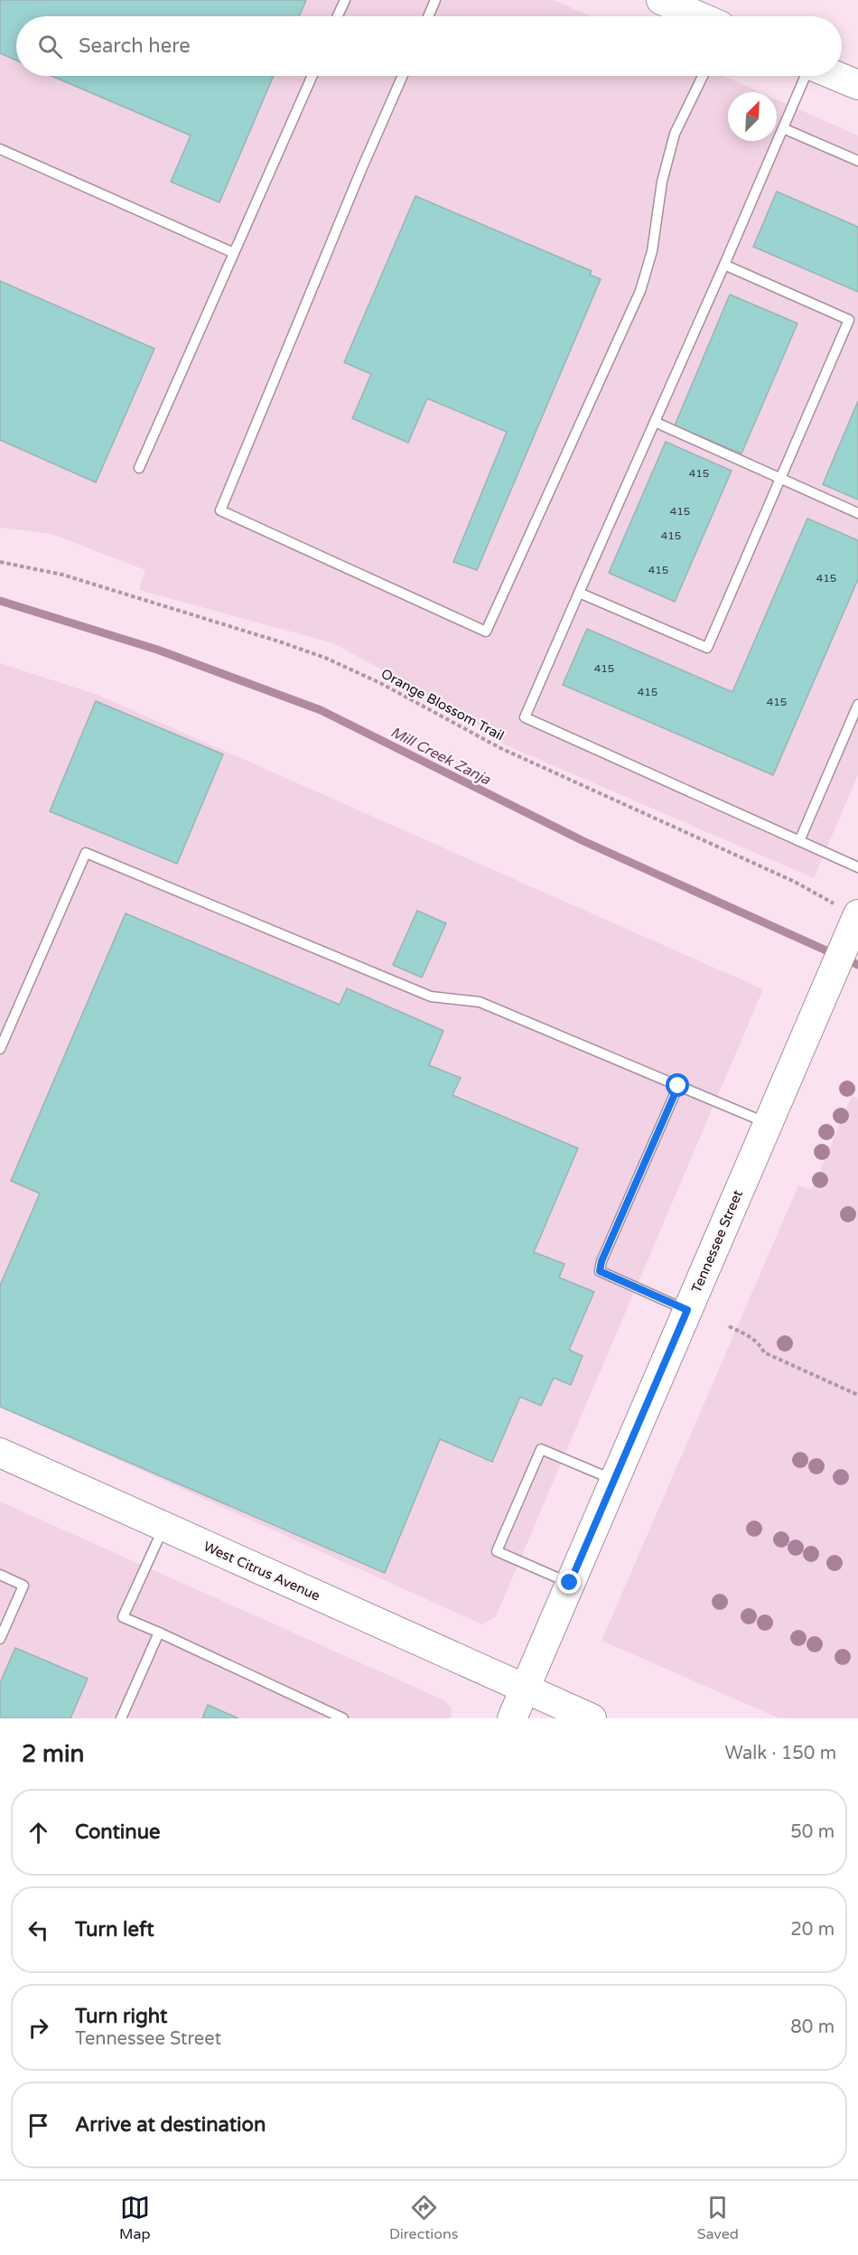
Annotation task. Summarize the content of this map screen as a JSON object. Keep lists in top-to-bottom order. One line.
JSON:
{"streets":{"main road":["Tennessee Street","West Citrus Avenue"],"path":["Orange Blossom Trail"]},"crossings":[["Orange Blossom Trail","Tennessee Street"],["Tennessee Street","West Citrus Avenue"]],"water":["Mill Creek Zanja"],"house_numbers":["415","415","415","415","415","415","415","415"],"north":"top right","page":{"search":"Search here","heading":["2 min","Walk · 150 m"],"list":[["Continue","50 m"],["Turn left","20 m"],["Turn right","Tennessee Street","80 m"],"Arrive at destination"],"nav":["Map","Directions","Saved"]}}
